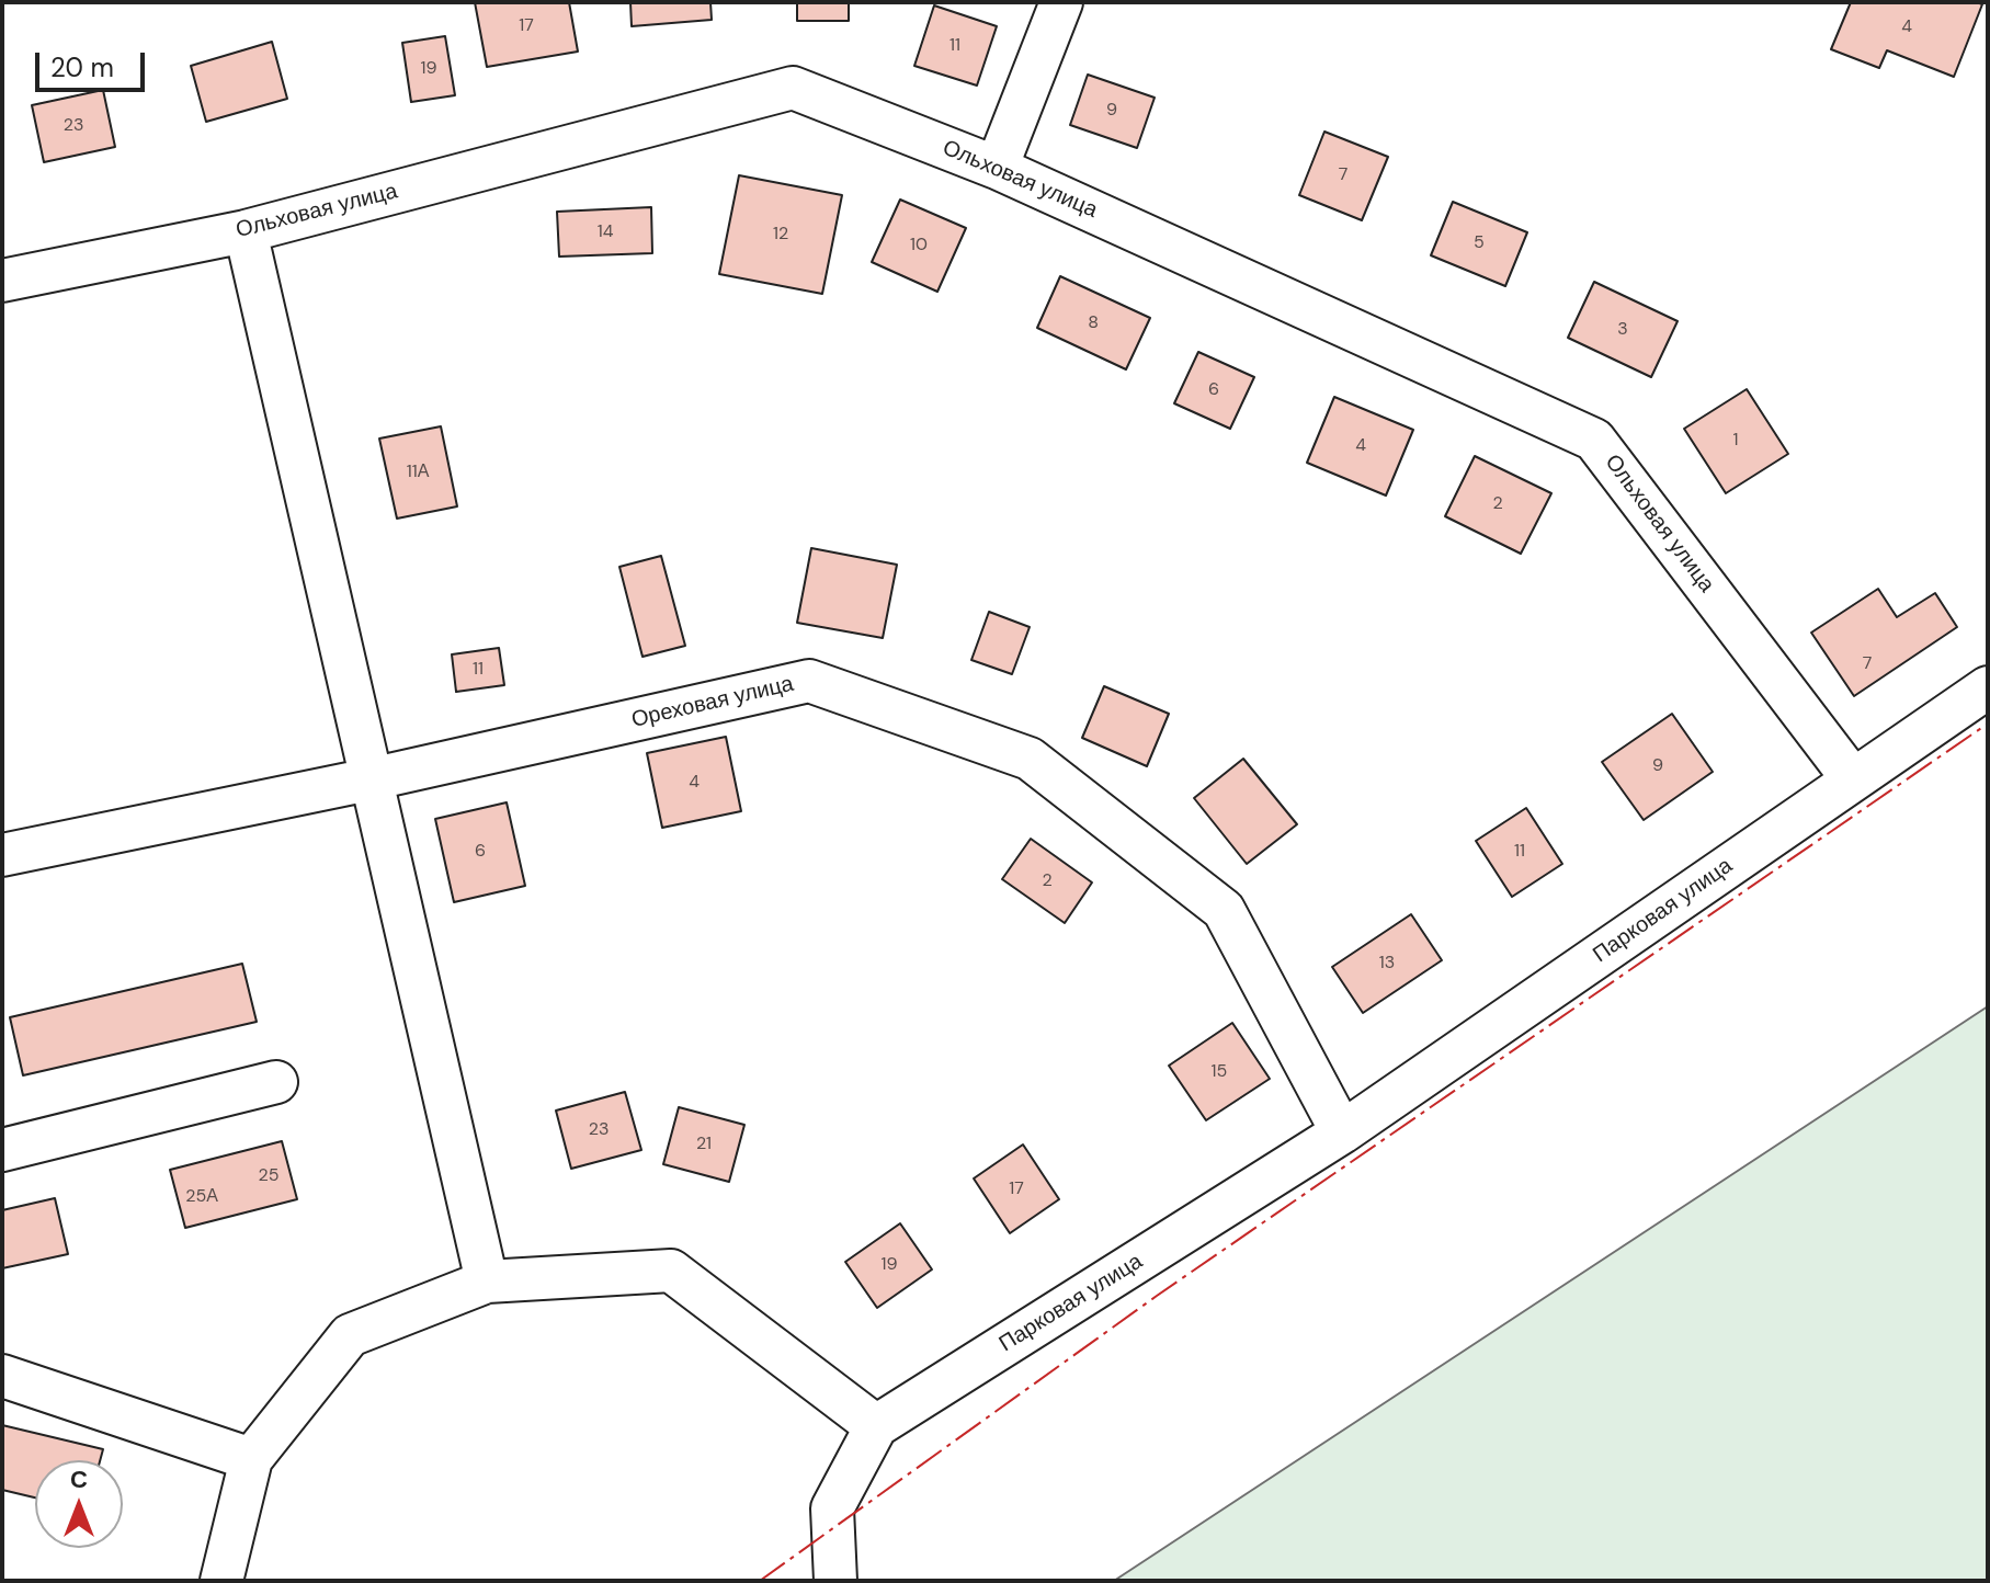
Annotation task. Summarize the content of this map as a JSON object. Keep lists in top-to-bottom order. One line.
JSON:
{"streets":{"street":["Ольховая улица","Ореховая улица","Парковая улица"]},"crossings":[["Ольховая улица","Парковая улица"],["Ореховая улица","Парковая улица"]],"house_numbers":["17","4","11","19","9","23","7","14","12","5","10","8","3","6","1","4","11А","2","7","11","9","4","6","11","2","13","15","23","21","25","17","25А","19"],"scale_bar":"20 m","north":"top"}
